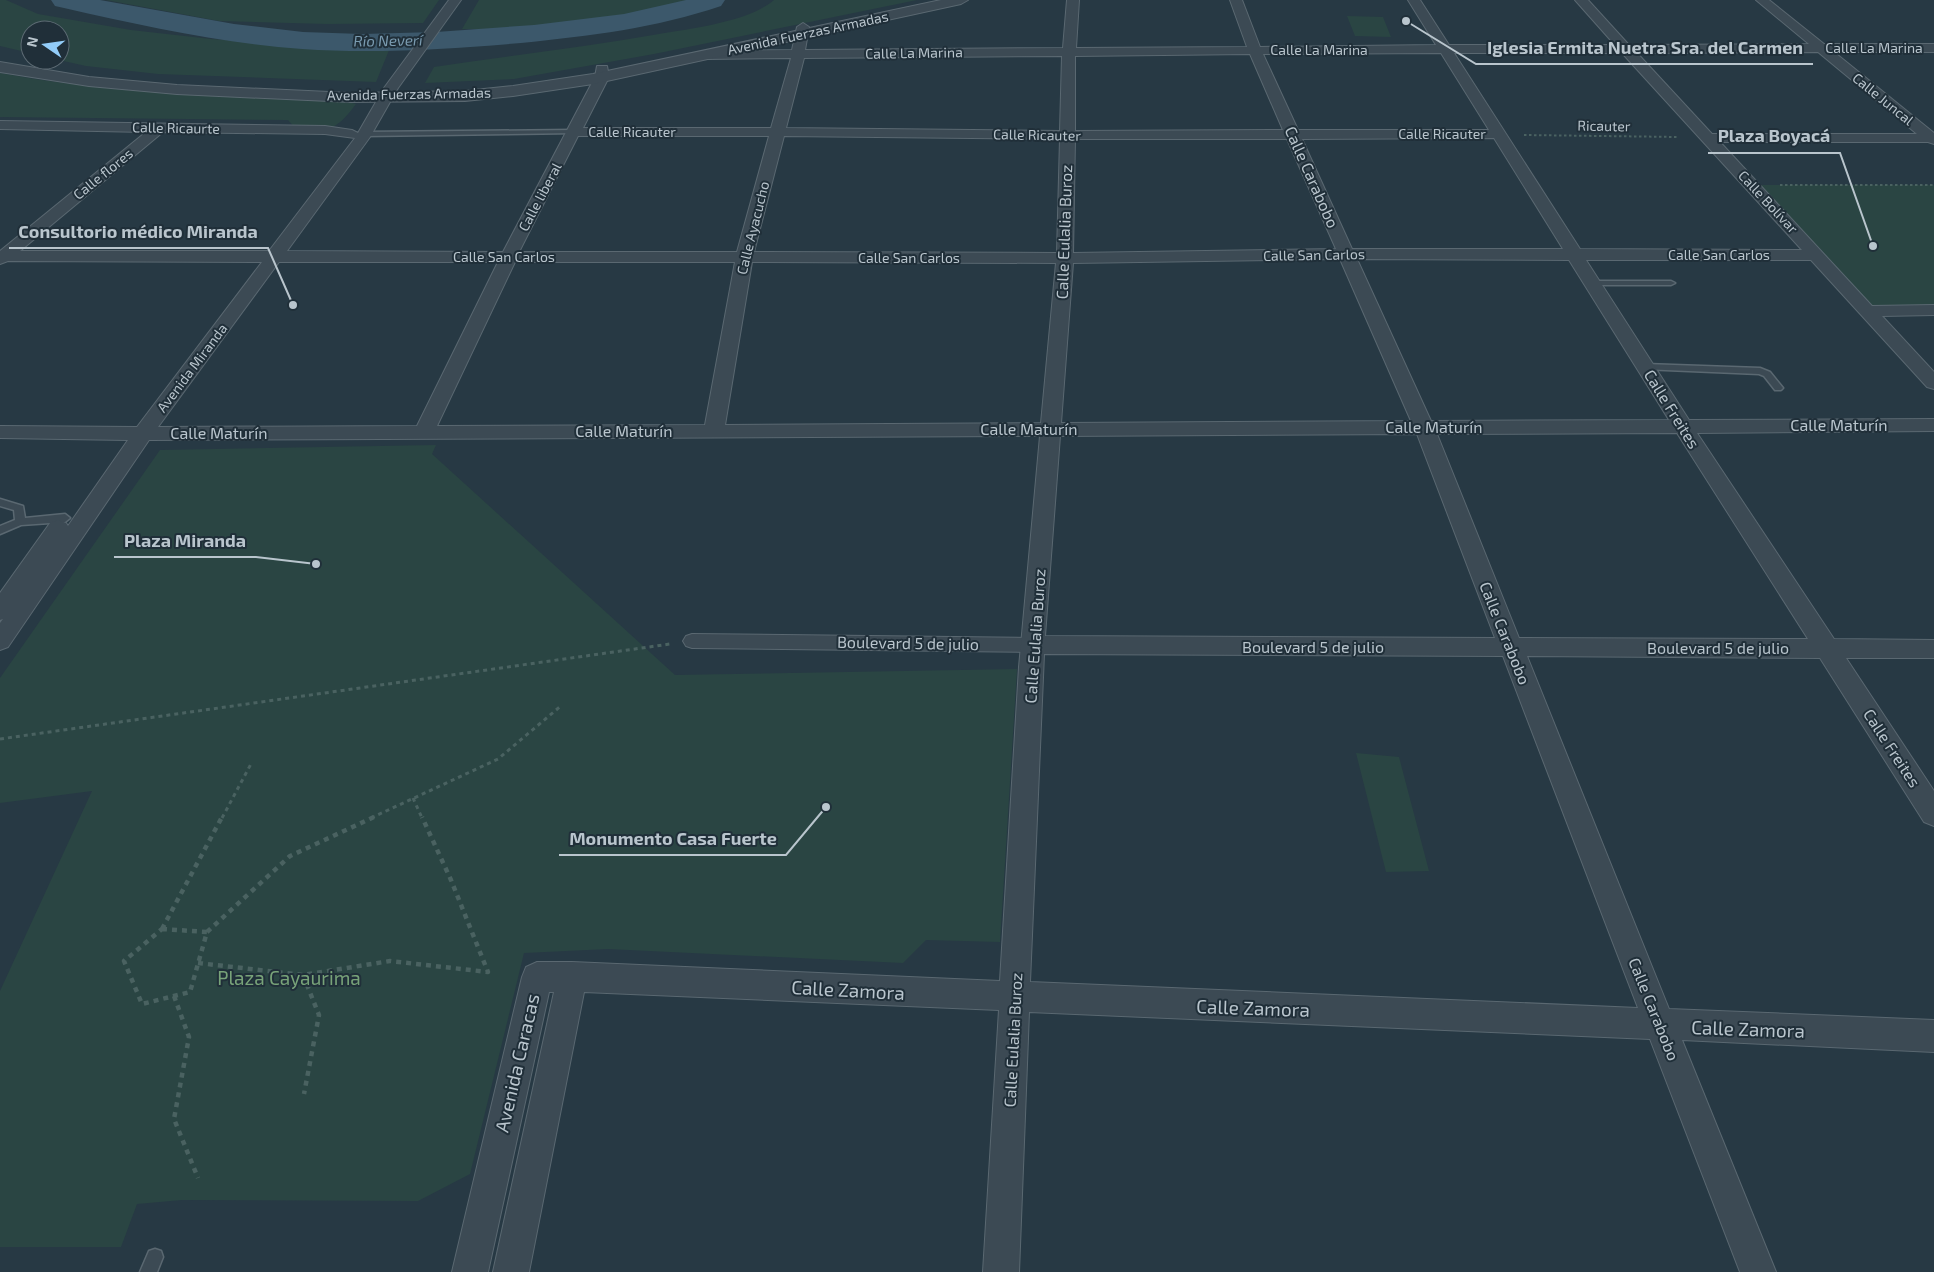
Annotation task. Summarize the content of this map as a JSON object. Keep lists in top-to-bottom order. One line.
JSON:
{"streets":{"street":["Avenida Fuerzas Armadas","Calle La Marina","Calle Juncal","Calle Ricaurte","Calle Ricauter","Calle flores","Calle Carabobo","Calle liberal","Calle Bolívar","Calle Ayacucho","Calle Eulalia Buroz","Calle San Carlos","Avenida Miranda","Calle Freites","Calle Maturín","Boulevard 5 de julio","Calle Zamora","Avenida Caracas"],"path":["Ricauter"]},"crossings":[["Avenida Fuerzas Armadas","Calle La Marina"],["Avenida Fuerzas Armadas","Calle liberal"],["Avenida Fuerzas Armadas","Calle Ayacucho"],["Avenida Fuerzas Armadas","Avenida Miranda"],["Calle La Marina","Calle Juncal"],["Calle La Marina","Calle Carabobo"],["Calle La Marina","Calle Bolívar"],["Calle La Marina","Calle Ayacucho"],["Calle La Marina","Calle Eulalia Buroz"],["Calle La Marina","Calle Freites"],["Ricauter","Calle Ricauter"],["Ricauter","Calle Bolívar"],["Ricauter","Calle Freites"],["Calle Ricaurte","Calle Ricauter"],["Calle Ricaurte","Calle flores"],["Calle Ricaurte","Calle liberal"],["Calle Ricaurte","Avenida Miranda"],["Calle Ricauter","Calle Carabobo"],["Calle Ricauter","Calle liberal"],["Calle Ricauter","Calle Ayacucho"],["Calle Ricauter","Calle Eulalia Buroz"],["Calle Ricauter","Calle Freites"],["Calle flores","Calle San Carlos"],["Calle Carabobo","Calle San Carlos"],["Calle Carabobo","Calle Maturín"],["Calle Carabobo","Boulevard 5 de julio"],["Calle Carabobo","Calle Zamora"],["Calle liberal","Calle San Carlos"],["Calle liberal","Calle Maturín"],["Calle Bolívar","Calle San Carlos"],["Calle Ayacucho","Calle San Carlos"],["Calle Ayacucho","Calle Maturín"],["Calle Eulalia Buroz","Calle San Carlos"],["Calle Eulalia Buroz","Calle Maturín"],["Calle Eulalia Buroz","Boulevard 5 de julio"],["Calle Eulalia Buroz","Calle Zamora"],["Calle San Carlos","Avenida Miranda"],["Calle San Carlos","Calle Freites"],["Avenida Miranda","Calle Maturín"],["Calle Freites","Calle Maturín"],["Calle Freites","Boulevard 5 de julio"],["Calle Zamora","Avenida Caracas"]],"water":["Río Neverí"],"parks":["Plaza Cayaurima"],"places":["Iglesia Ermita Nuetra Sra. del Carmen","Plaza Boyacá","Consultorio médico Miranda","Plaza Miranda","Monumento Casa Fuerte"],"north":"left"}
